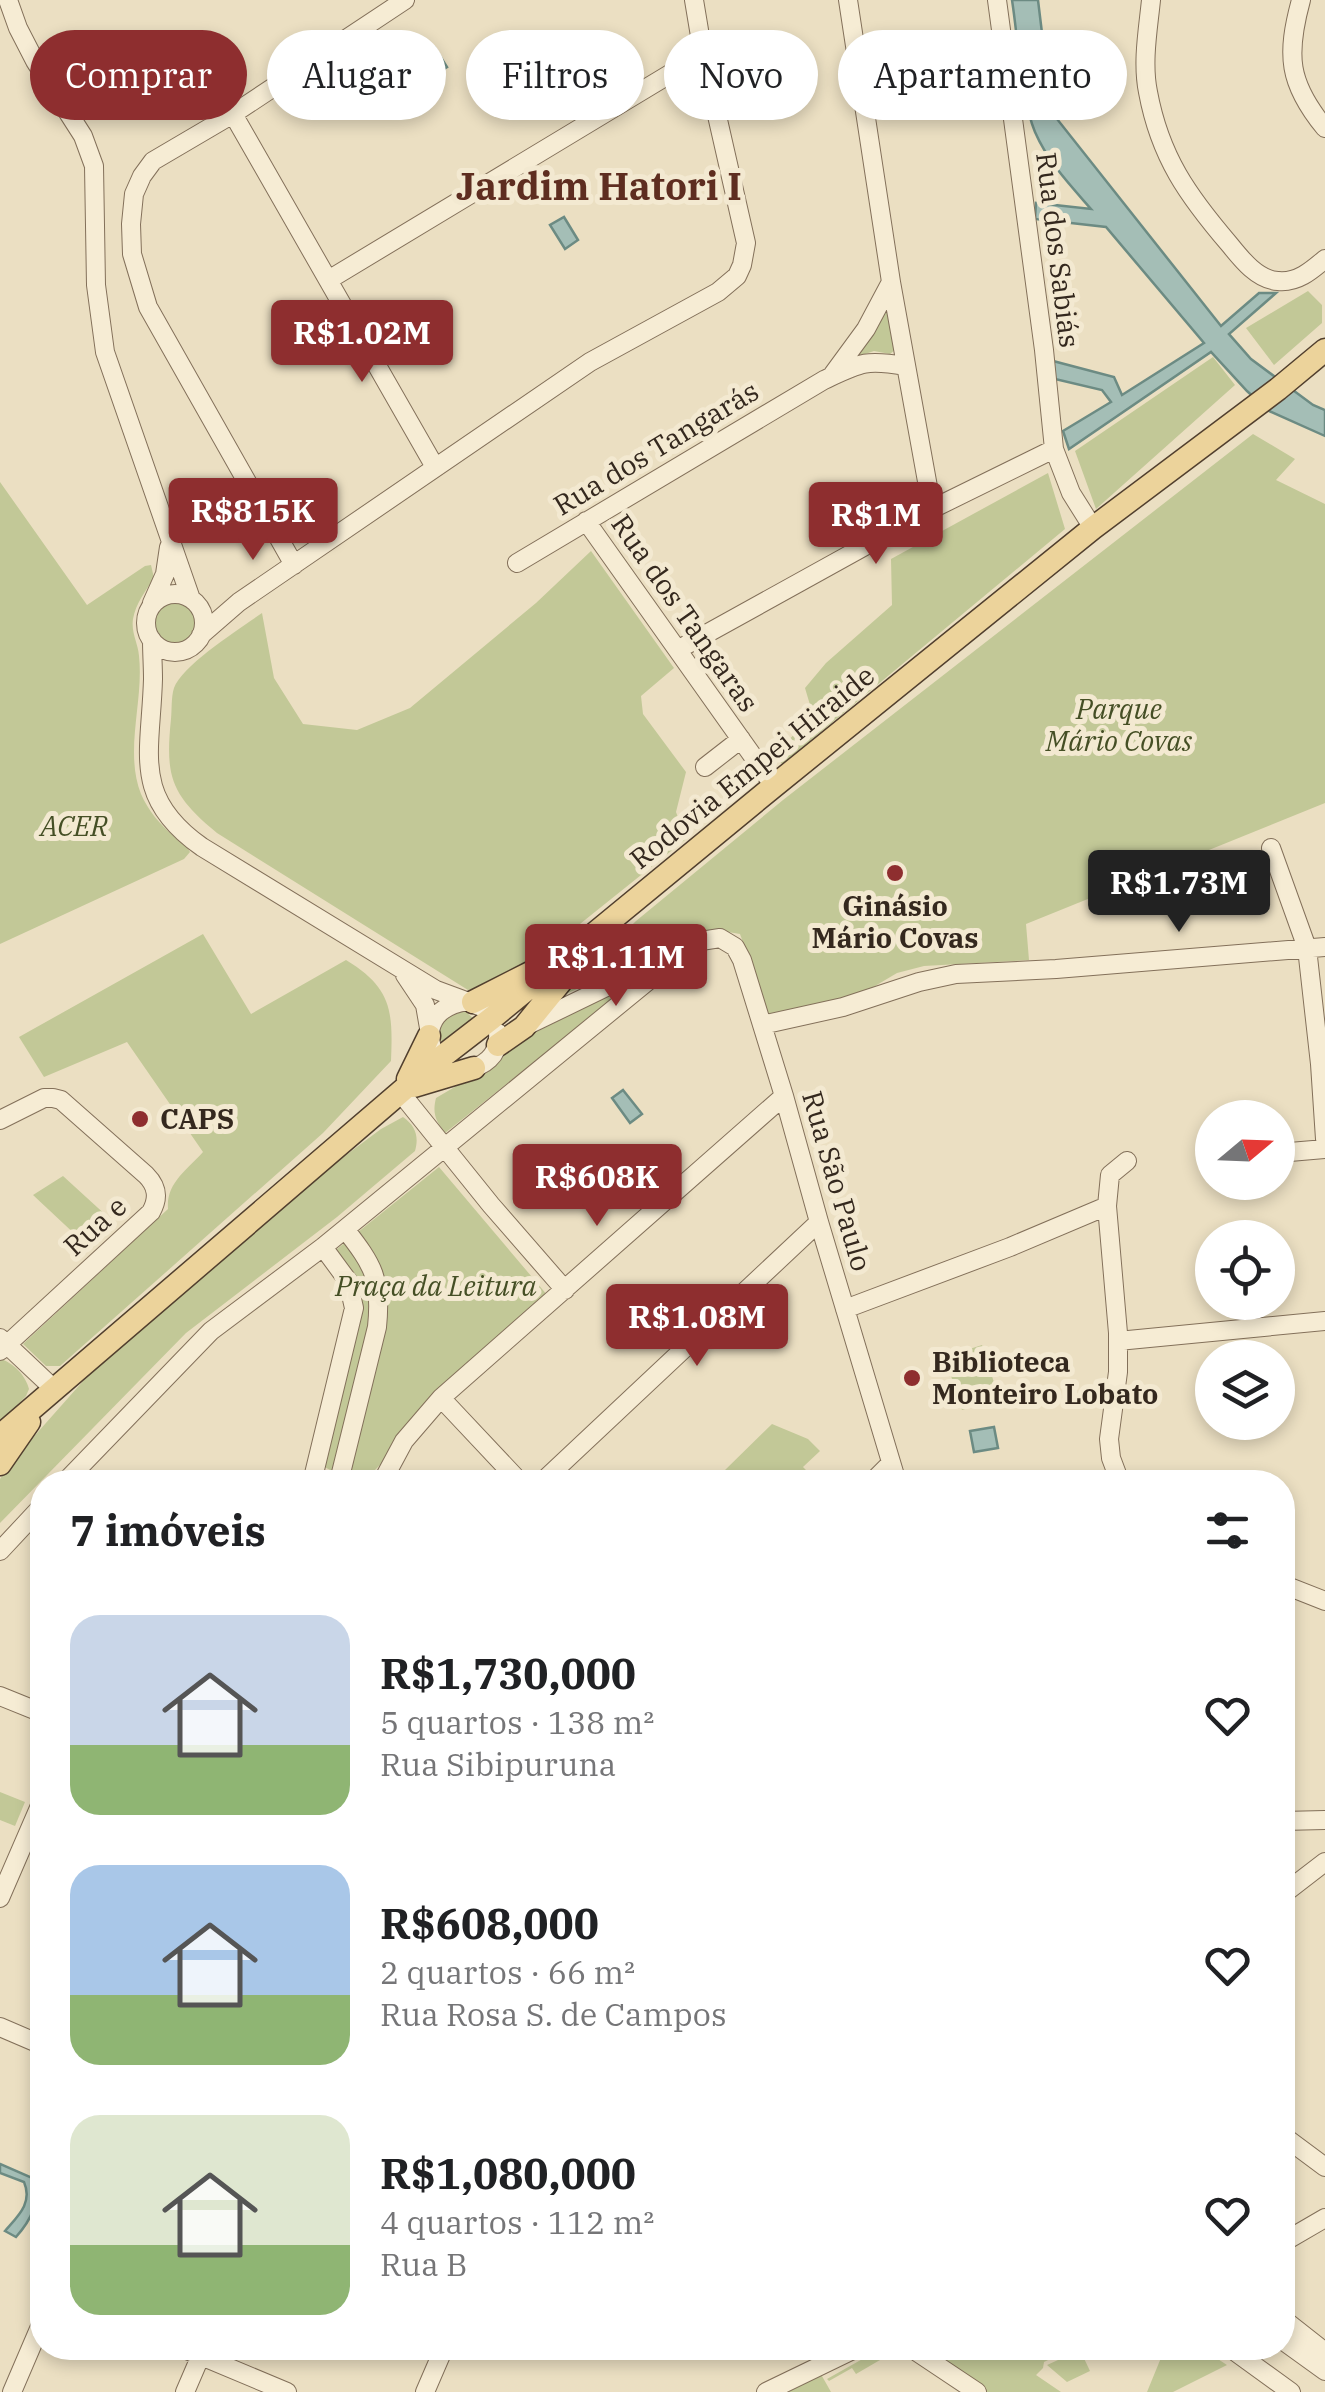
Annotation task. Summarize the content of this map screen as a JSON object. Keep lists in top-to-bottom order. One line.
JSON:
{"streets":{"main road":["Rodovia Empei Hiraide"],"street":["Rua dos Sabiás","Rua dos Tangarás","Rua dos Tangaras","Rua São Paulo","Rua e"]},"crossings":[["Rua dos Sabiás","Rodovia Empei Hiraide"],["Rua dos Tangarás","Rua dos Tangaras"],["Rua dos Tangaras","Rodovia Empei Hiraide"]],"districts":["Jardim Hatori I"],"parks":["Parque Mário Covas","ACER","Praça da Leitura"],"places":["Ginásio Mário Covas","CAPS","Biblioteca Monteiro Lobato"],"north":"right","page":{"chip":["Comprar","Alugar","Filtros","Novo","Apartamento"],"price":["R$1.02M","R$815K","R$1M","R$1.73M","R$1.11M","R$608K","R$1.08M"],"heading":"7 imóveis","list":[{"name":"R$1,730,000","note":"5 quartos · 138 m² · Rua Sibipuruna"},{"name":"R$608,000","note":"2 quartos · 66 m² · Rua Rosa S. de Campos"},{"name":"R$1,080,000","note":"4 quartos · 112 m² · Rua B"}]}}
